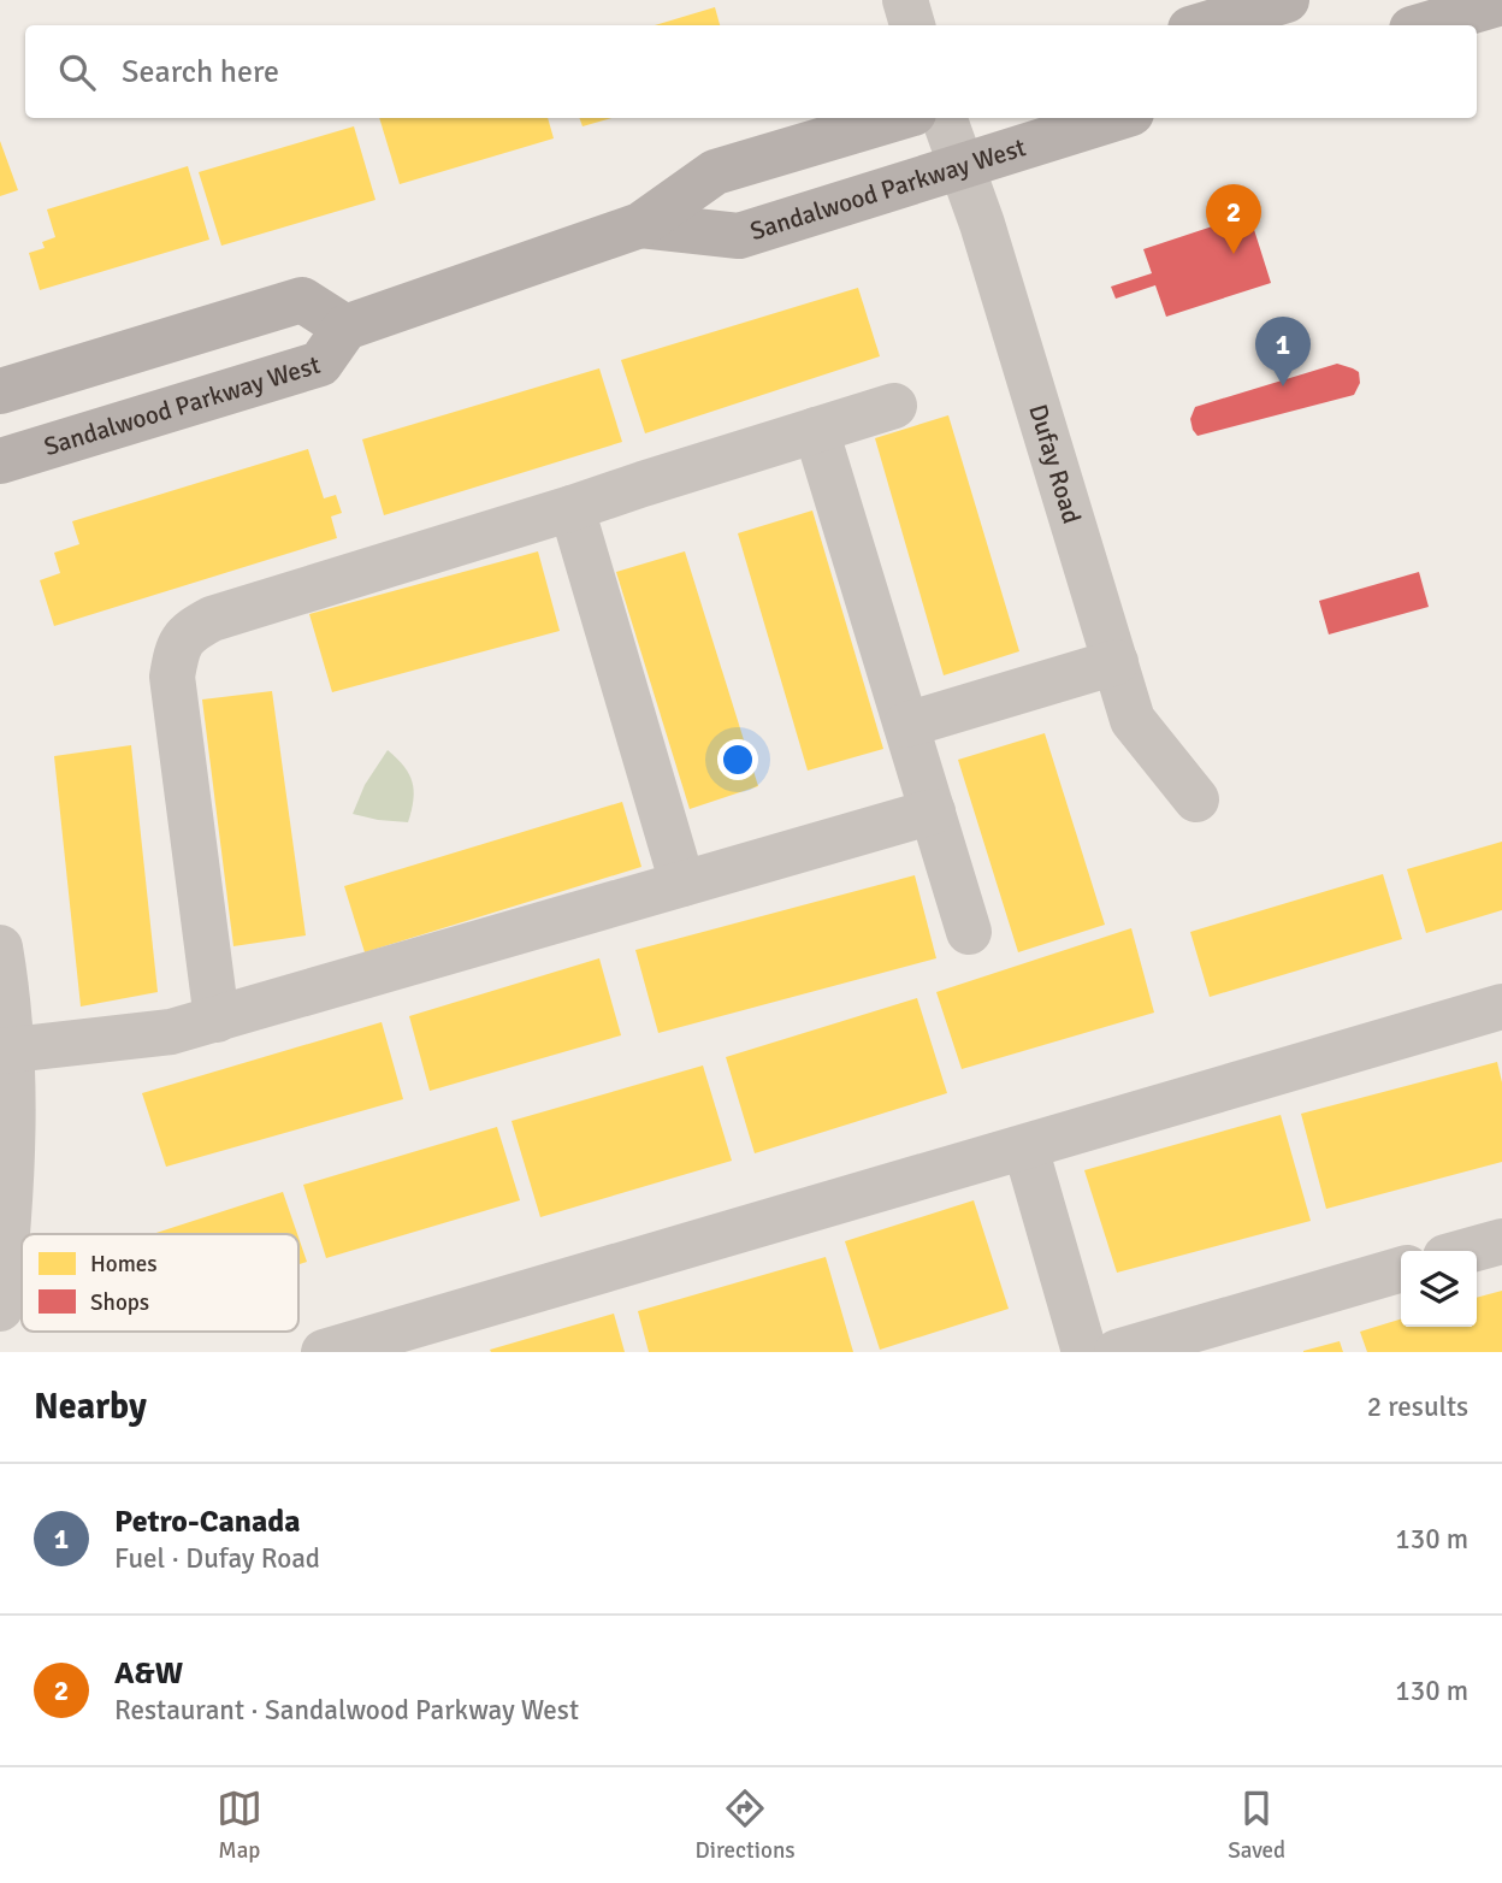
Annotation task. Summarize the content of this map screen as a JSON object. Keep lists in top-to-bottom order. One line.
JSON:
{"streets":{"main road":["Sandalwood Parkway West"],"street":["Dufay Road"]},"crossings":[["Sandalwood Parkway West","Dufay Road"]],"legend":["Homes","Shops"],"page":{"search":"Search here","pins":["2","1"],"heading":["Nearby","2 results"],"list":[{"mark":"1","name":"Petro-Canada","note":"Fuel · Dufay Road","value":"130 m"},{"mark":"2","name":"A&W","note":"Restaurant · Sandalwood Parkway West","value":"130 m"}],"nav":["Map","Directions","Saved"]}}
